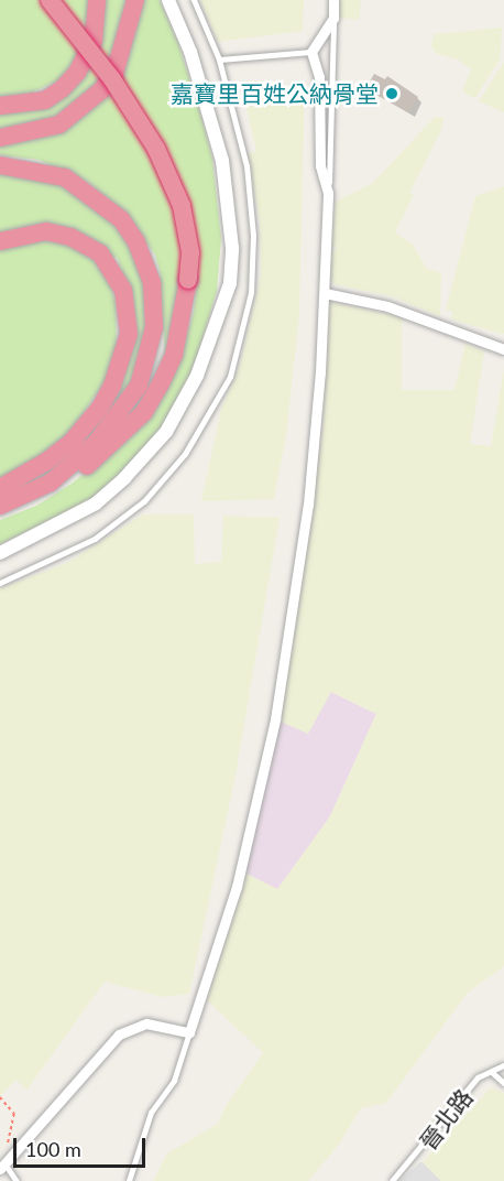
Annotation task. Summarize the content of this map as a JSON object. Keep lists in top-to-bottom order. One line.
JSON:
{"streets":{"lane":["晉北路"]},"places":["嘉寶里百姓公納骨堂"],"scale_bar":"100 m"}
